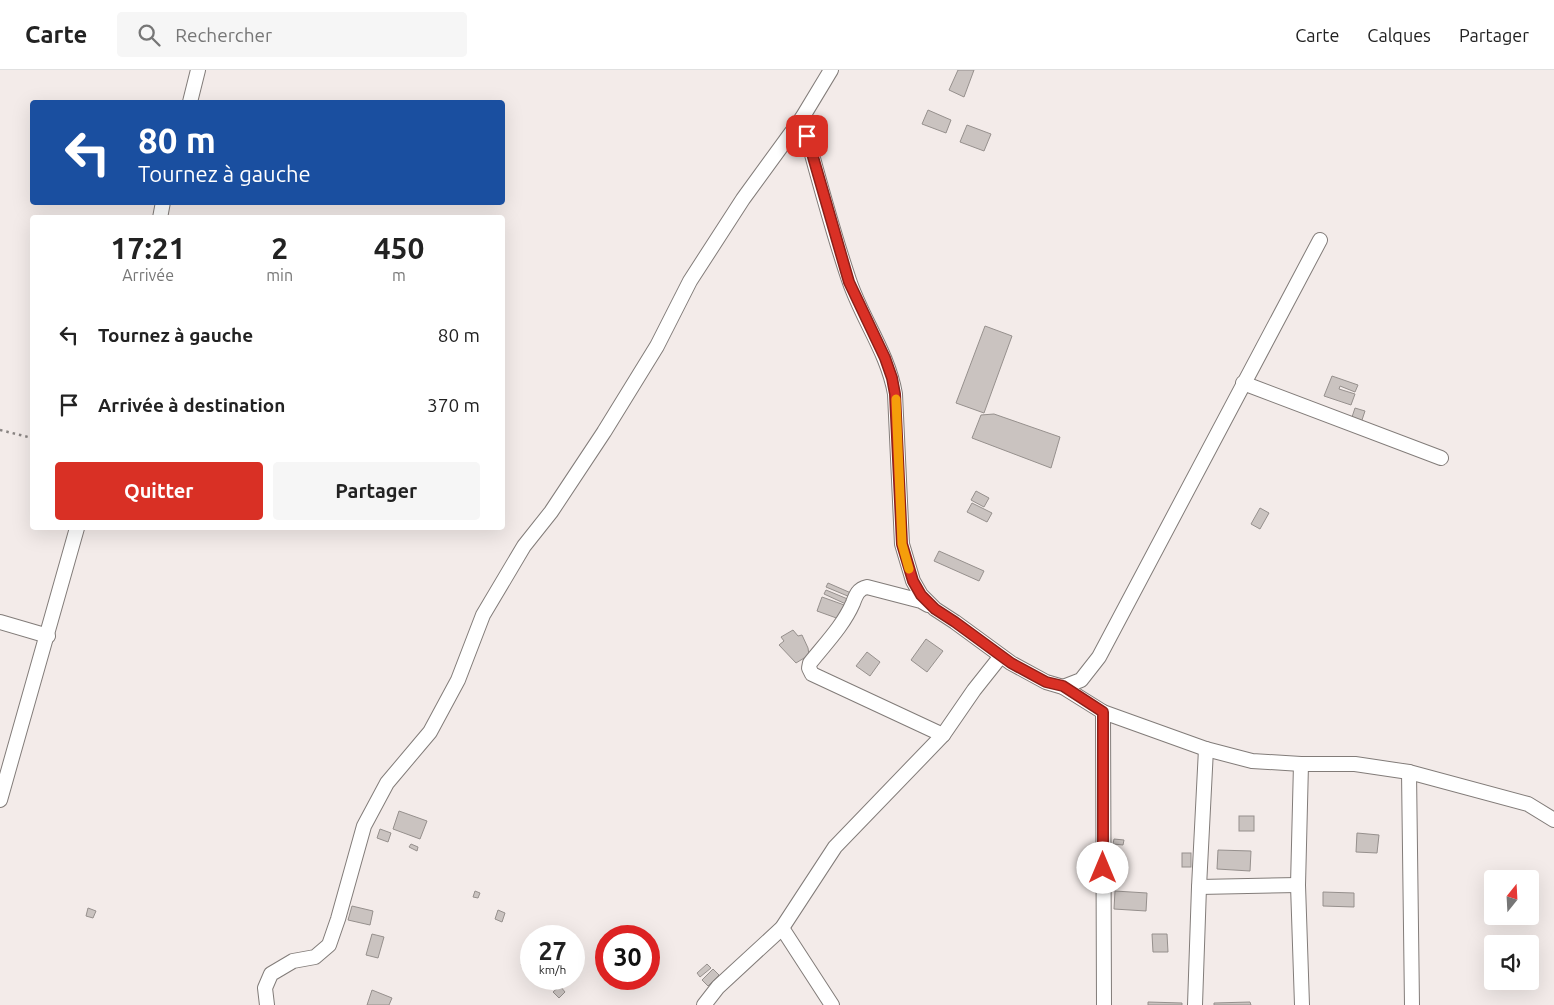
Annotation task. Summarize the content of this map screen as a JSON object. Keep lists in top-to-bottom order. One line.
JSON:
{"north":"top","page":{"header":"Carte","search":"Rechercher","nav":["Carte","Calques","Partager"],"turn":["80 m","Tournez à gauche"],"eta":["17:21","Arrivée","2","min","450","m"],"list":[{"name":"Tournez à gauche","value":"80 m"},{"name":"Arrivée à destination","value":"370 m"}],"buttons":["Quitter","Partager"],"speed":"27 km/h","limit":"30"}}
